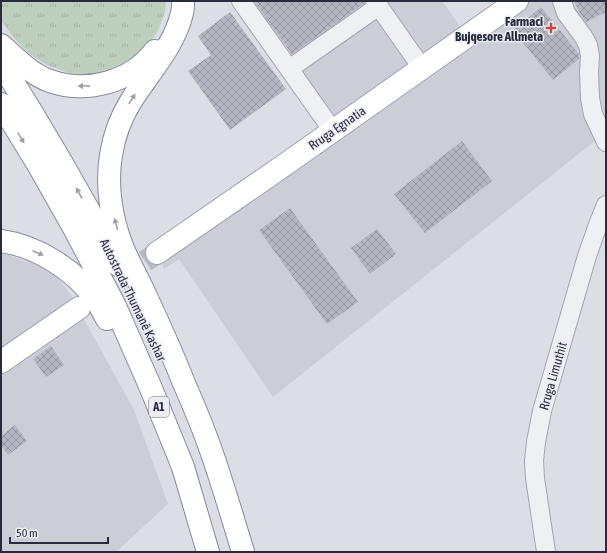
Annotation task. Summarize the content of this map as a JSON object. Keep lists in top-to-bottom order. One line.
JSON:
{"streets":{"main road":["Rruga Egnatia","Autostrada Thumanë Kashar","A1"],"street":["Rruga Limuthit"]},"places":{"health":["Farmaci Bujqesore Allmeta"]},"scale_bar":"50 m"}
